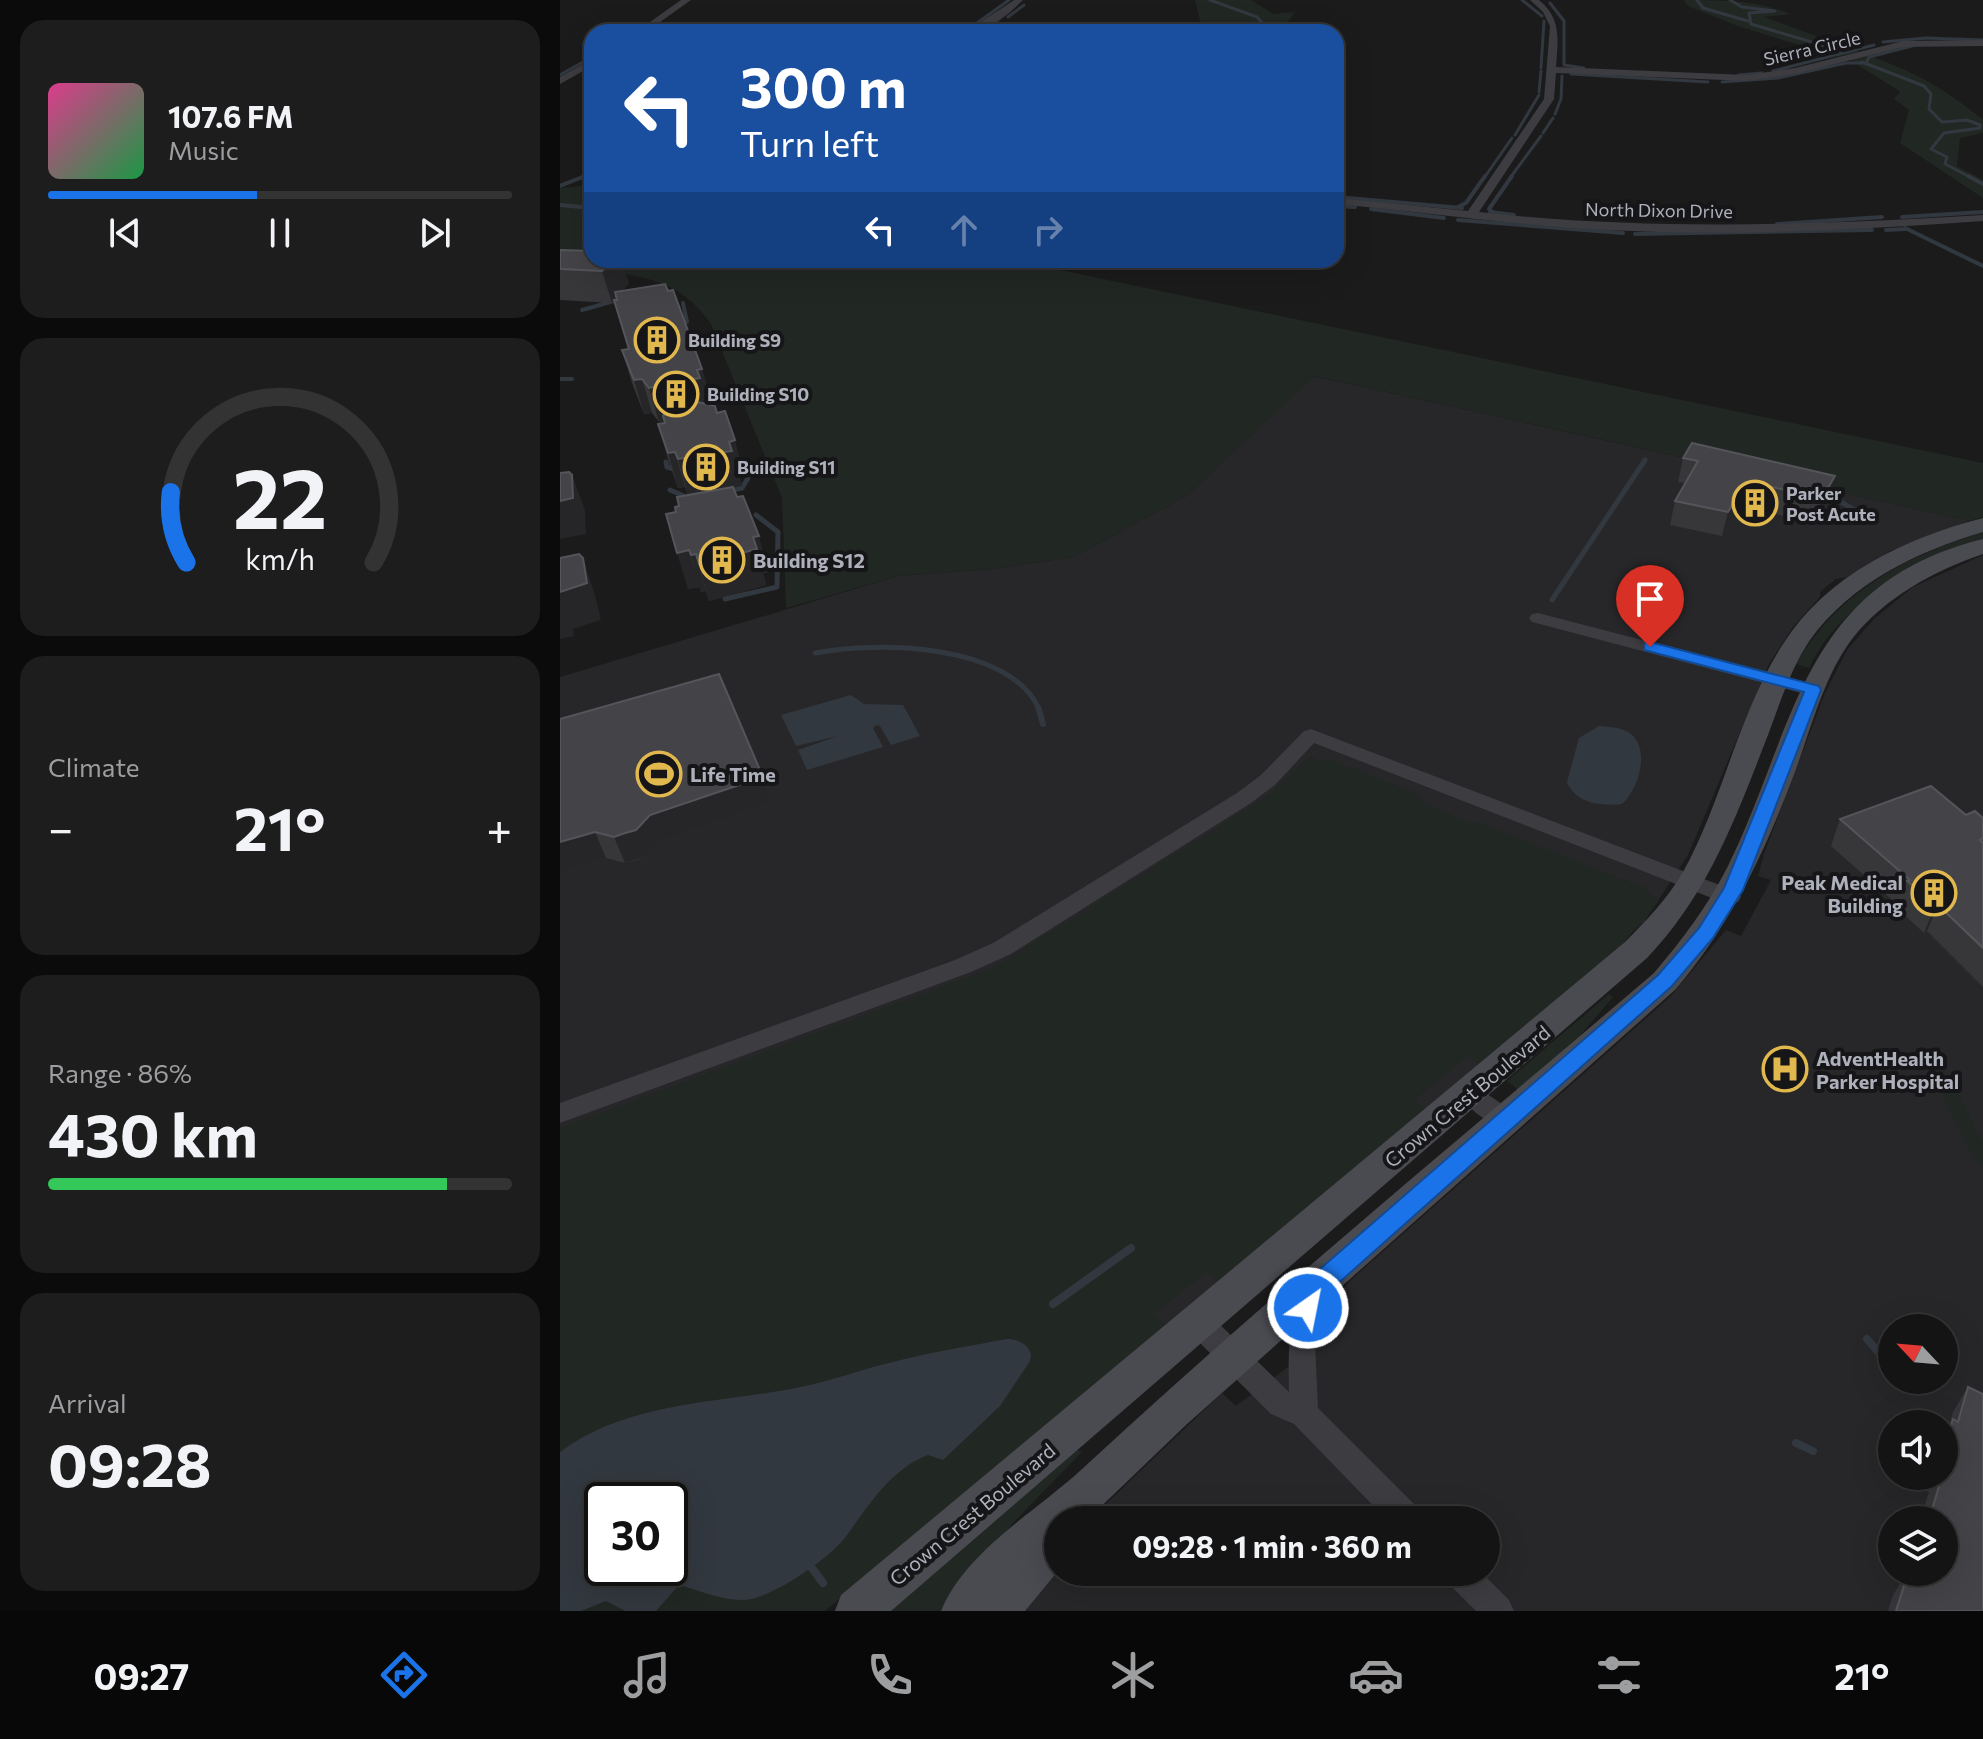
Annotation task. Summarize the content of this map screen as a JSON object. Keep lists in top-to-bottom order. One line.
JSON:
{"streets":{"main road":["Crown Crest Boulevard"],"street":["Sierra Circle","North Dixon Drive"]},"places":{"building":["Building S9","Building S10","Building S11","Parker Post Acute","Building S12","Peak Medical Building"],"sports":["Life Time"],"hospital":["AdventHealth Parker Hospital"]},"north":"top left","page":{"turn":["300 m","Turn left"],"song":["107.6 FM","Music"],"tile":["Climate",["Range · 86%","430 km"],["Arrival","09:28"]],"heat":["−","21°","+"],"limit":"30","trip":"09:28 · 1 min · 360 m","tabs":["09:27","21°"],"gauge":["22","km/h"]}}
